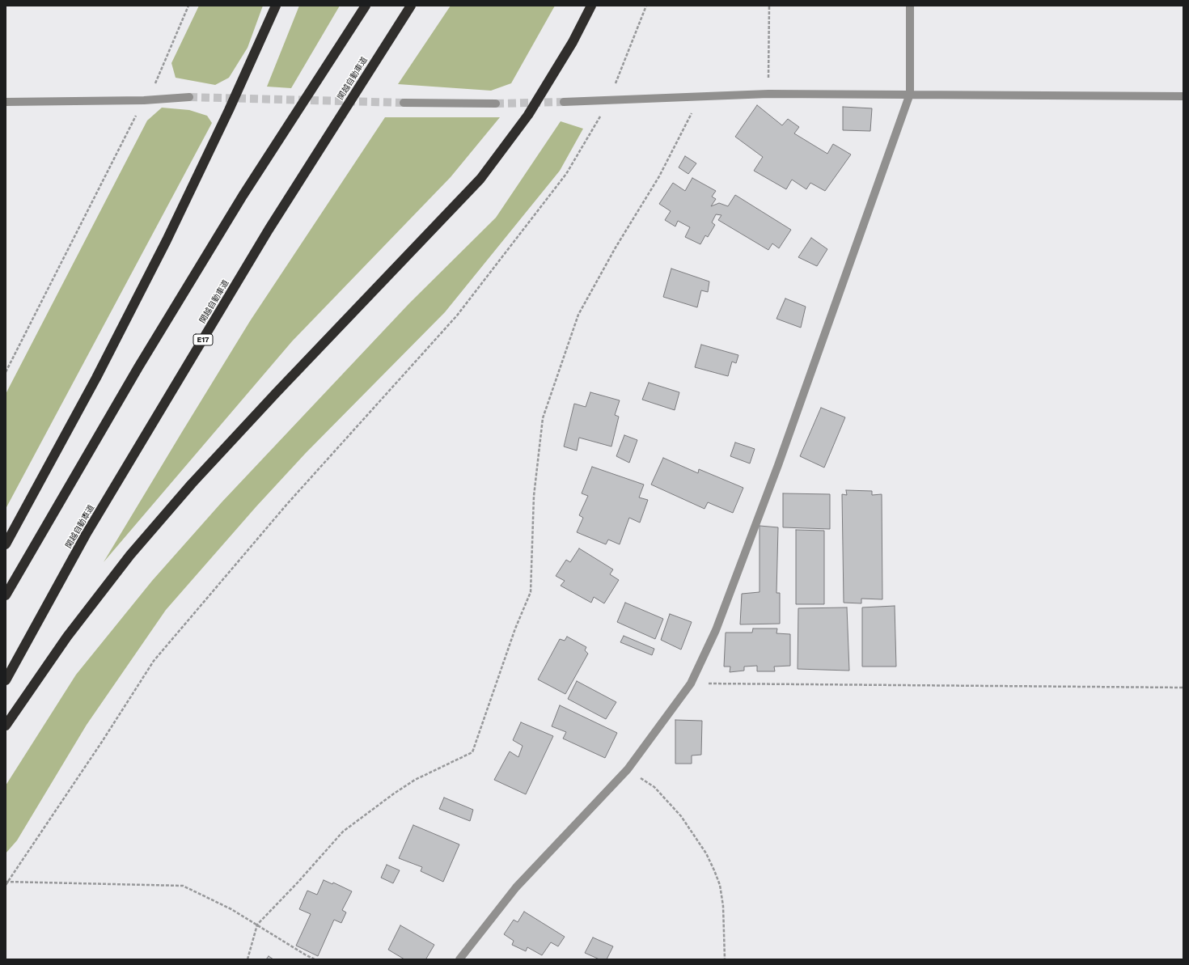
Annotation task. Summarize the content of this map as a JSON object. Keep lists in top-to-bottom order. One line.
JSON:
{"streets":{"highway":["関越自動車道","E17"]}}
